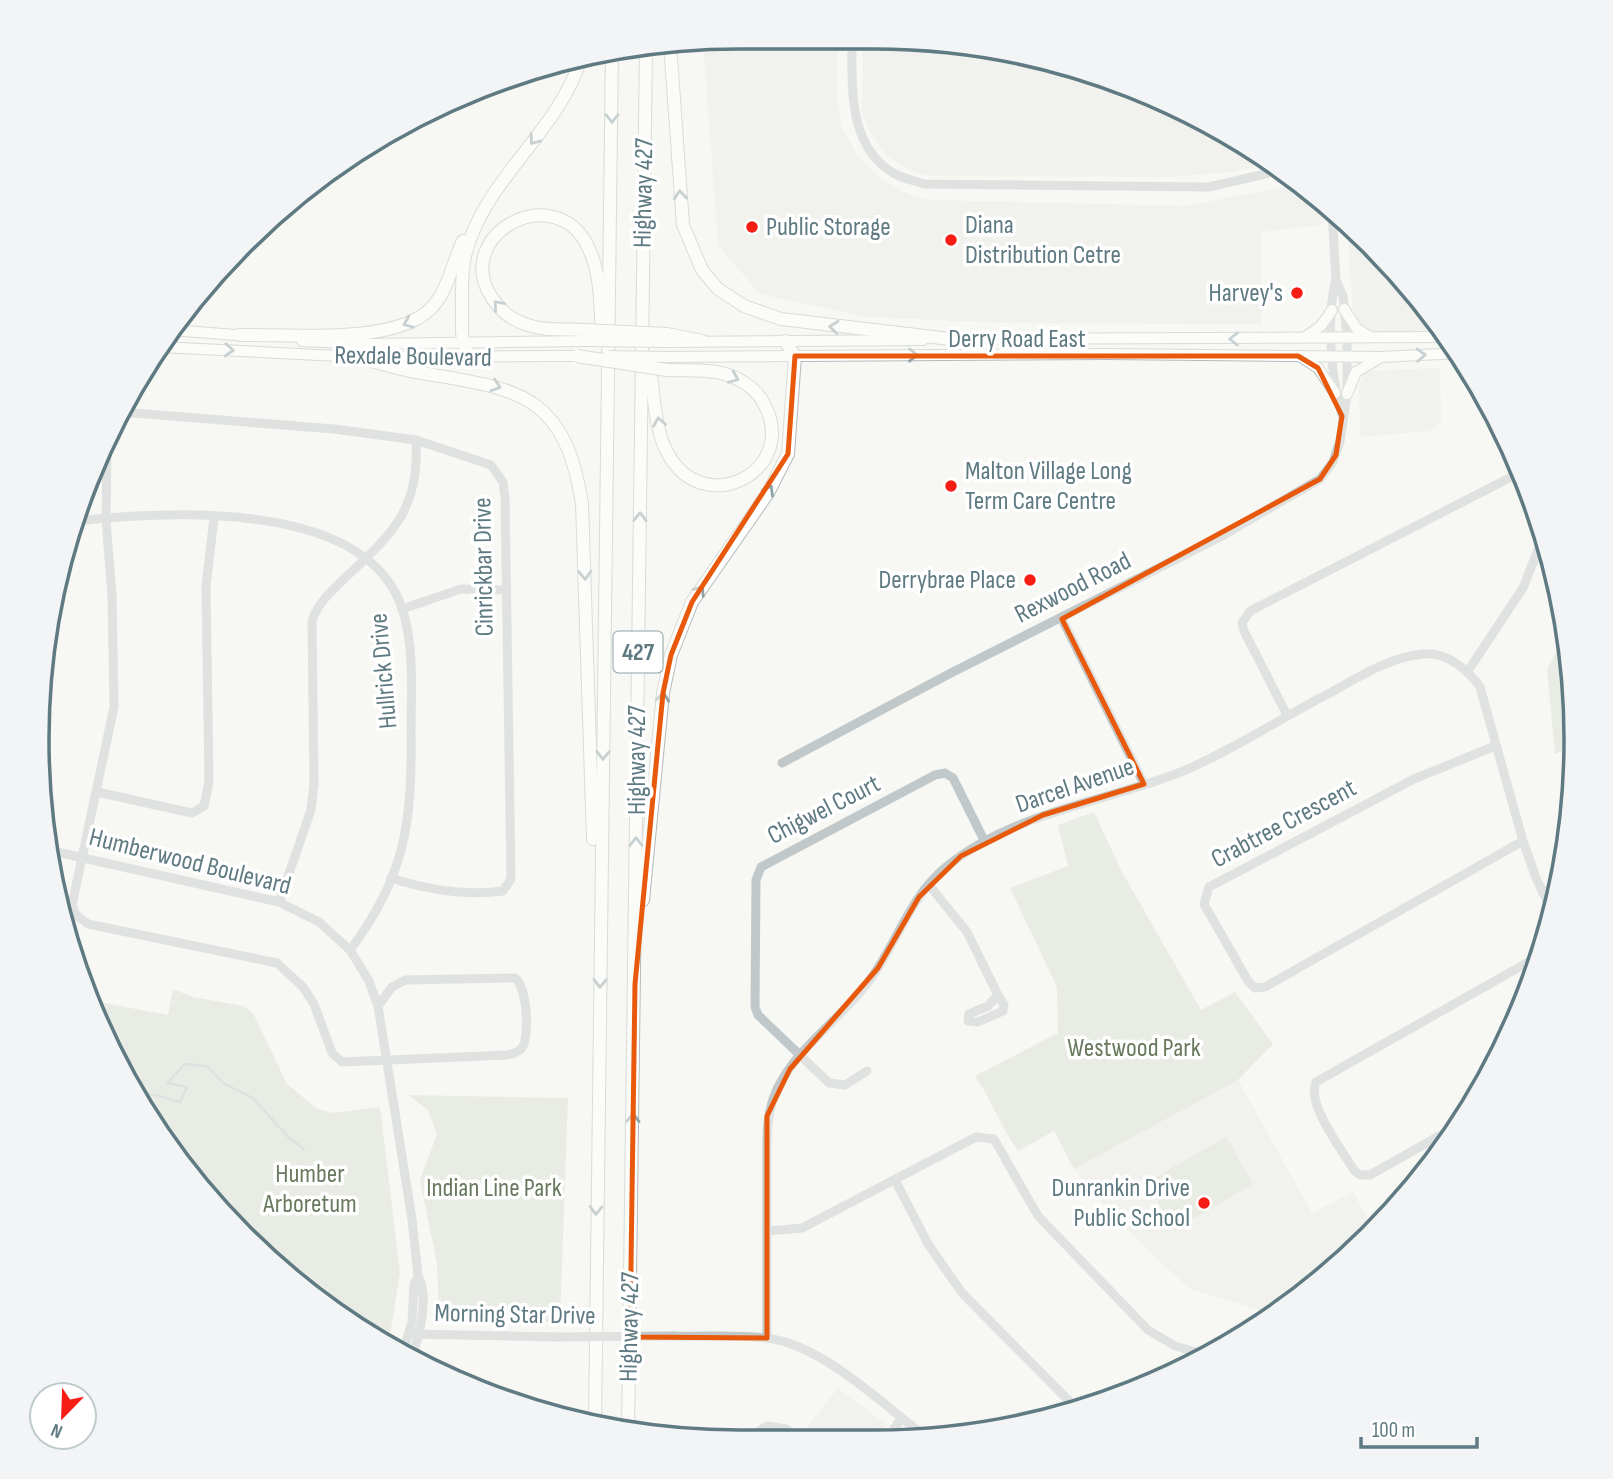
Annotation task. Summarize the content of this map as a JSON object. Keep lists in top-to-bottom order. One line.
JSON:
{"streets":{"highway":["Highway 427","427"],"main road":["Derry Road East","Rexdale Boulevard"],"street":["Cinrickbar Drive","Rexwood Road","Hullrick Drive","Darcel Avenue","Chigwel Court","Crabtree Crescent","Humberwood Boulevard","Morning Star Drive"]},"crossings":[["Derry Road East","Rexwood Road"],["Cinrickbar Drive","Hullrick Drive"],["Hullrick Drive","Humberwood Boulevard"],["Darcel Avenue","Chigwel Court"],["Darcel Avenue","Morning Star Drive"],["Humberwood Boulevard","Morning Star Drive"]],"parks":["Westwood Park","Humber Arboretum","Indian Line Park"],"places":["Public Storage","Diana Distribution Cetre","Harvey's","Malton Village Long Term Care Centre","Derrybrae Place","Dunrankin Drive Public School"],"scale_bar":"100 m","north":"bottom left"}
